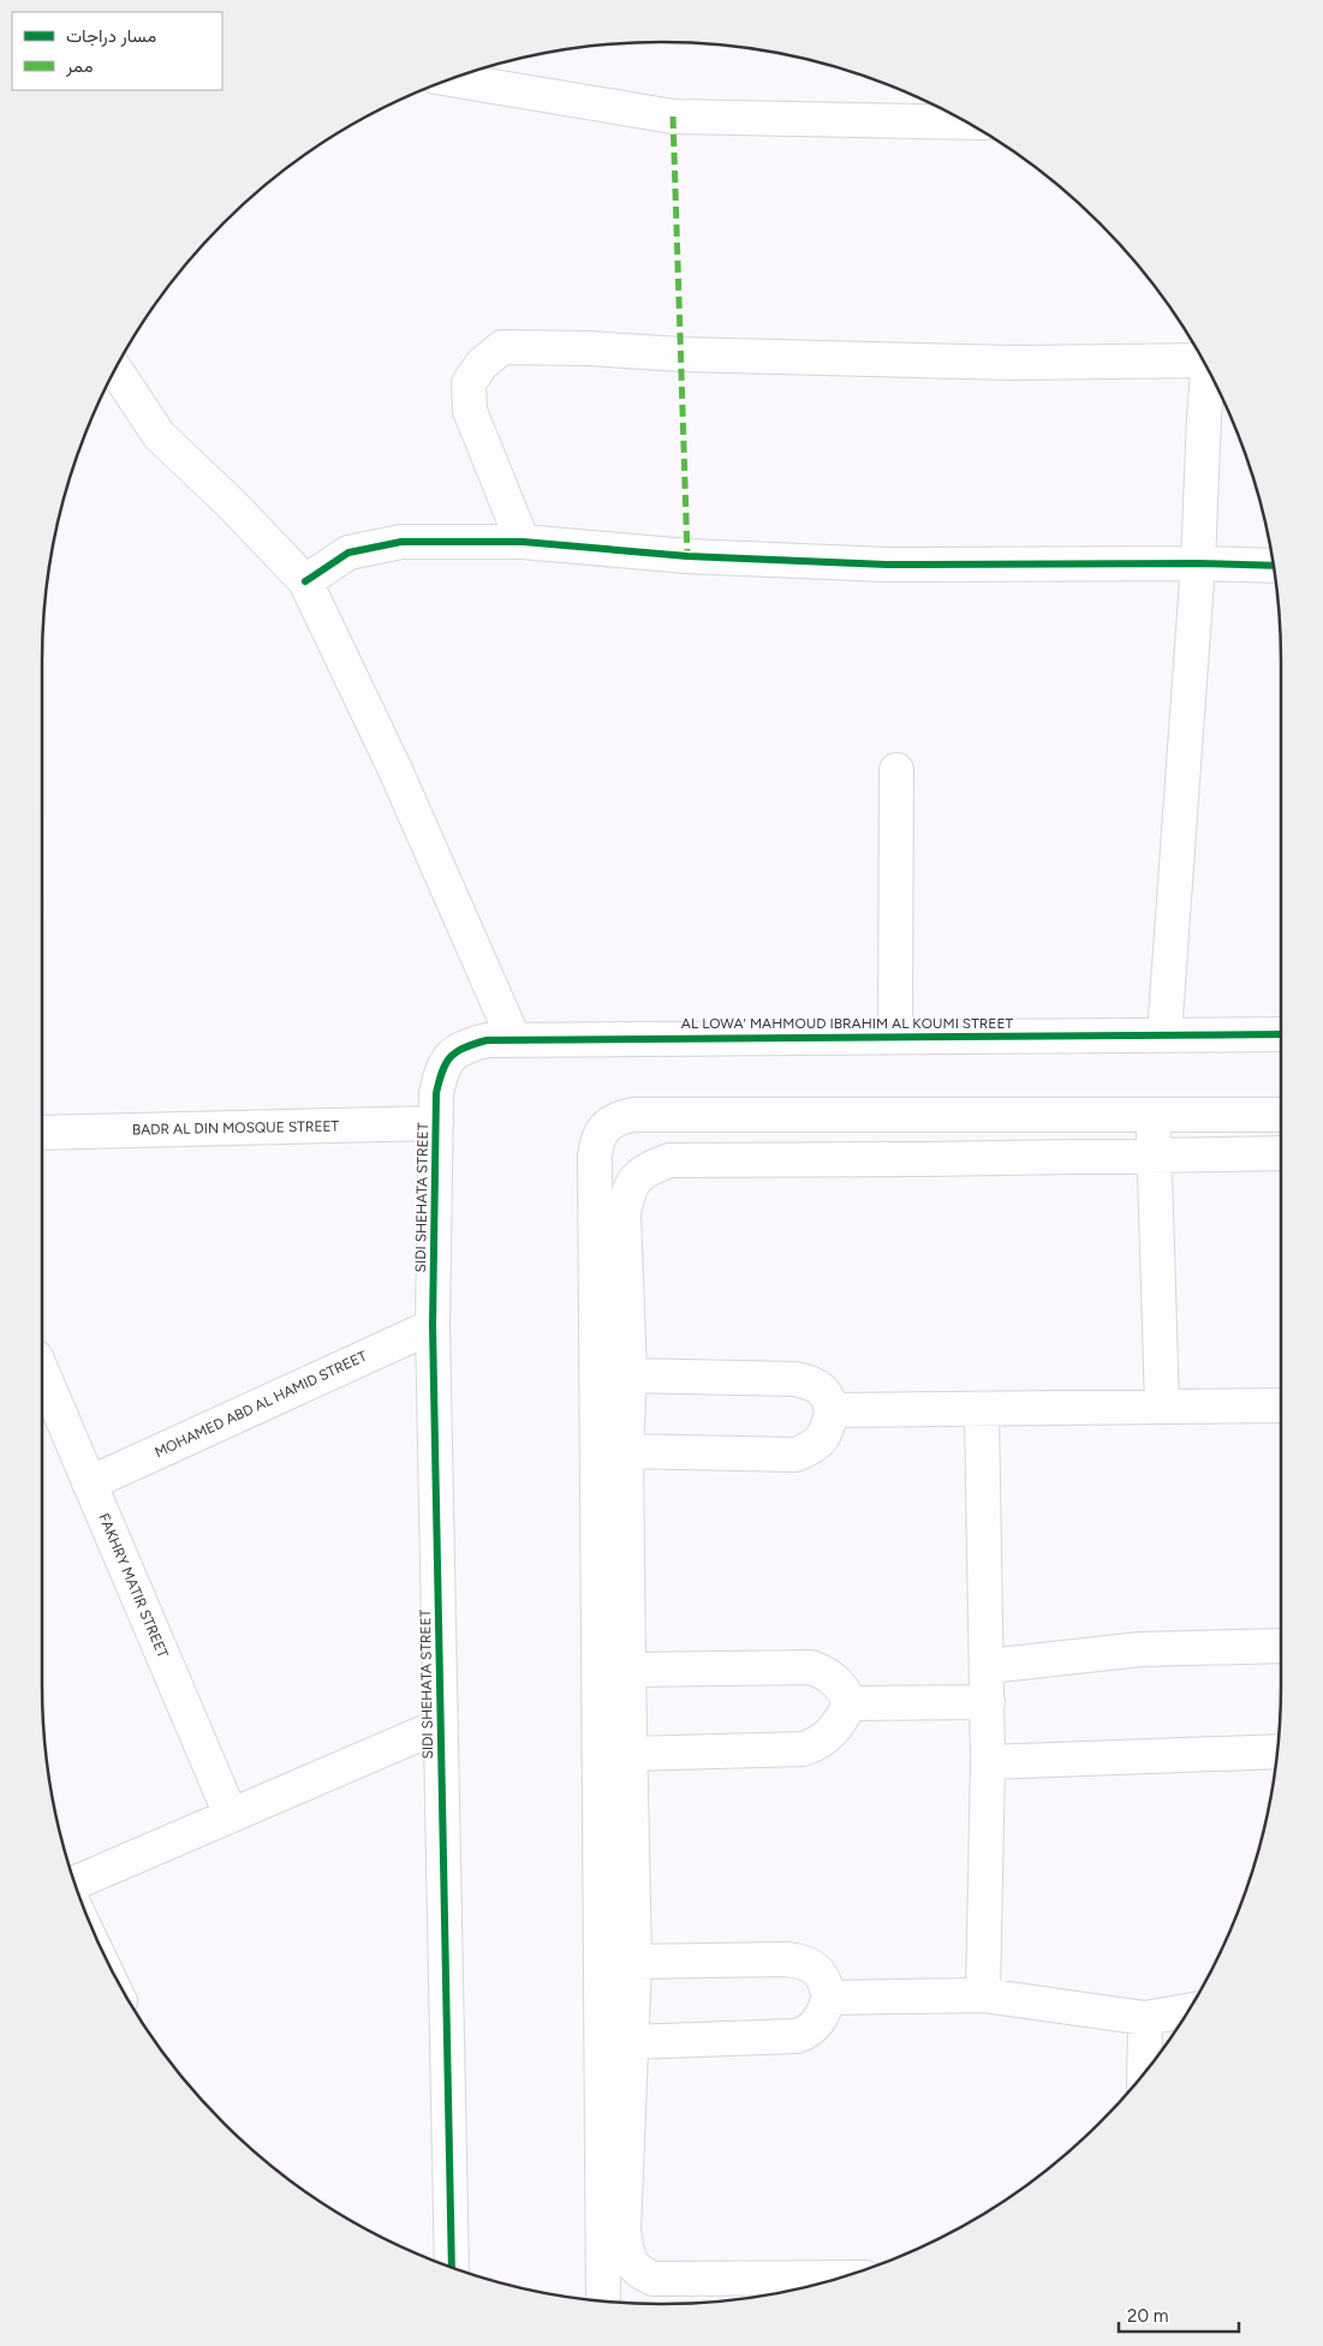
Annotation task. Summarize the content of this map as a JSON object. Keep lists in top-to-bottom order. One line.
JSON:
{"streets":{"street":["AL LOWA' MAHMOUD IBRAHIM AL KOUMI STREET","BADR AL DIN MOSQUE STREET","SIDI SHEHATA STREET","MOHAMED ABD AL HAMID STREET","FAKHRY MATIR STREET"]},"crossings":[["AL LOWA' MAHMOUD IBRAHIM AL KOUMI STREET","BADR AL DIN MOSQUE STREET"],["AL LOWA' MAHMOUD IBRAHIM AL KOUMI STREET","SIDI SHEHATA STREET"],["BADR AL DIN MOSQUE STREET","SIDI SHEHATA STREET"],["SIDI SHEHATA STREET","MOHAMED ABD AL HAMID STREET"],["MOHAMED ABD AL HAMID STREET","FAKHRY MATIR STREET"]],"legend":["مسار دراجات","ممر"],"scale_bar":"20 m"}
